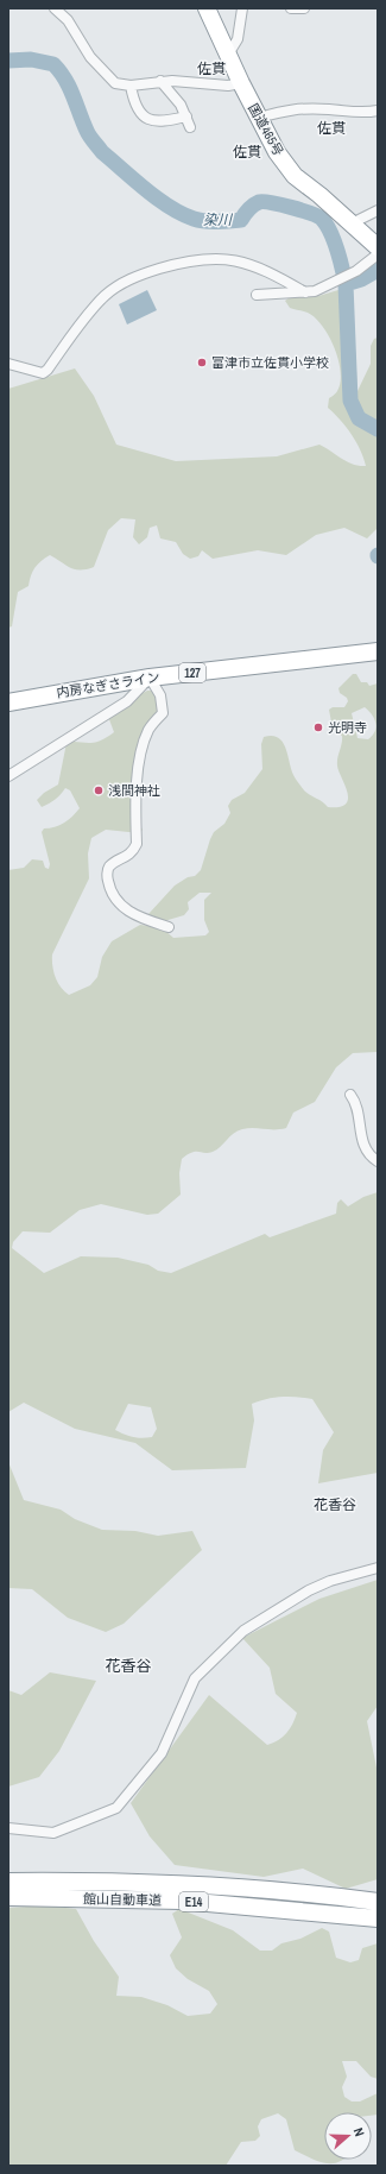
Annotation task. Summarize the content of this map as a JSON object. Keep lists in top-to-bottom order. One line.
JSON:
{"streets":{"highway":["国道465号","127","内房なぎさライン","館山自動車道","E14"]},"districts":["佐貫","佐貫","佐貫","花香谷","花香谷"],"water":["染川"],"places":["富津市立佐貫小学校","光明寺","浅間神社"],"north":"right"}
